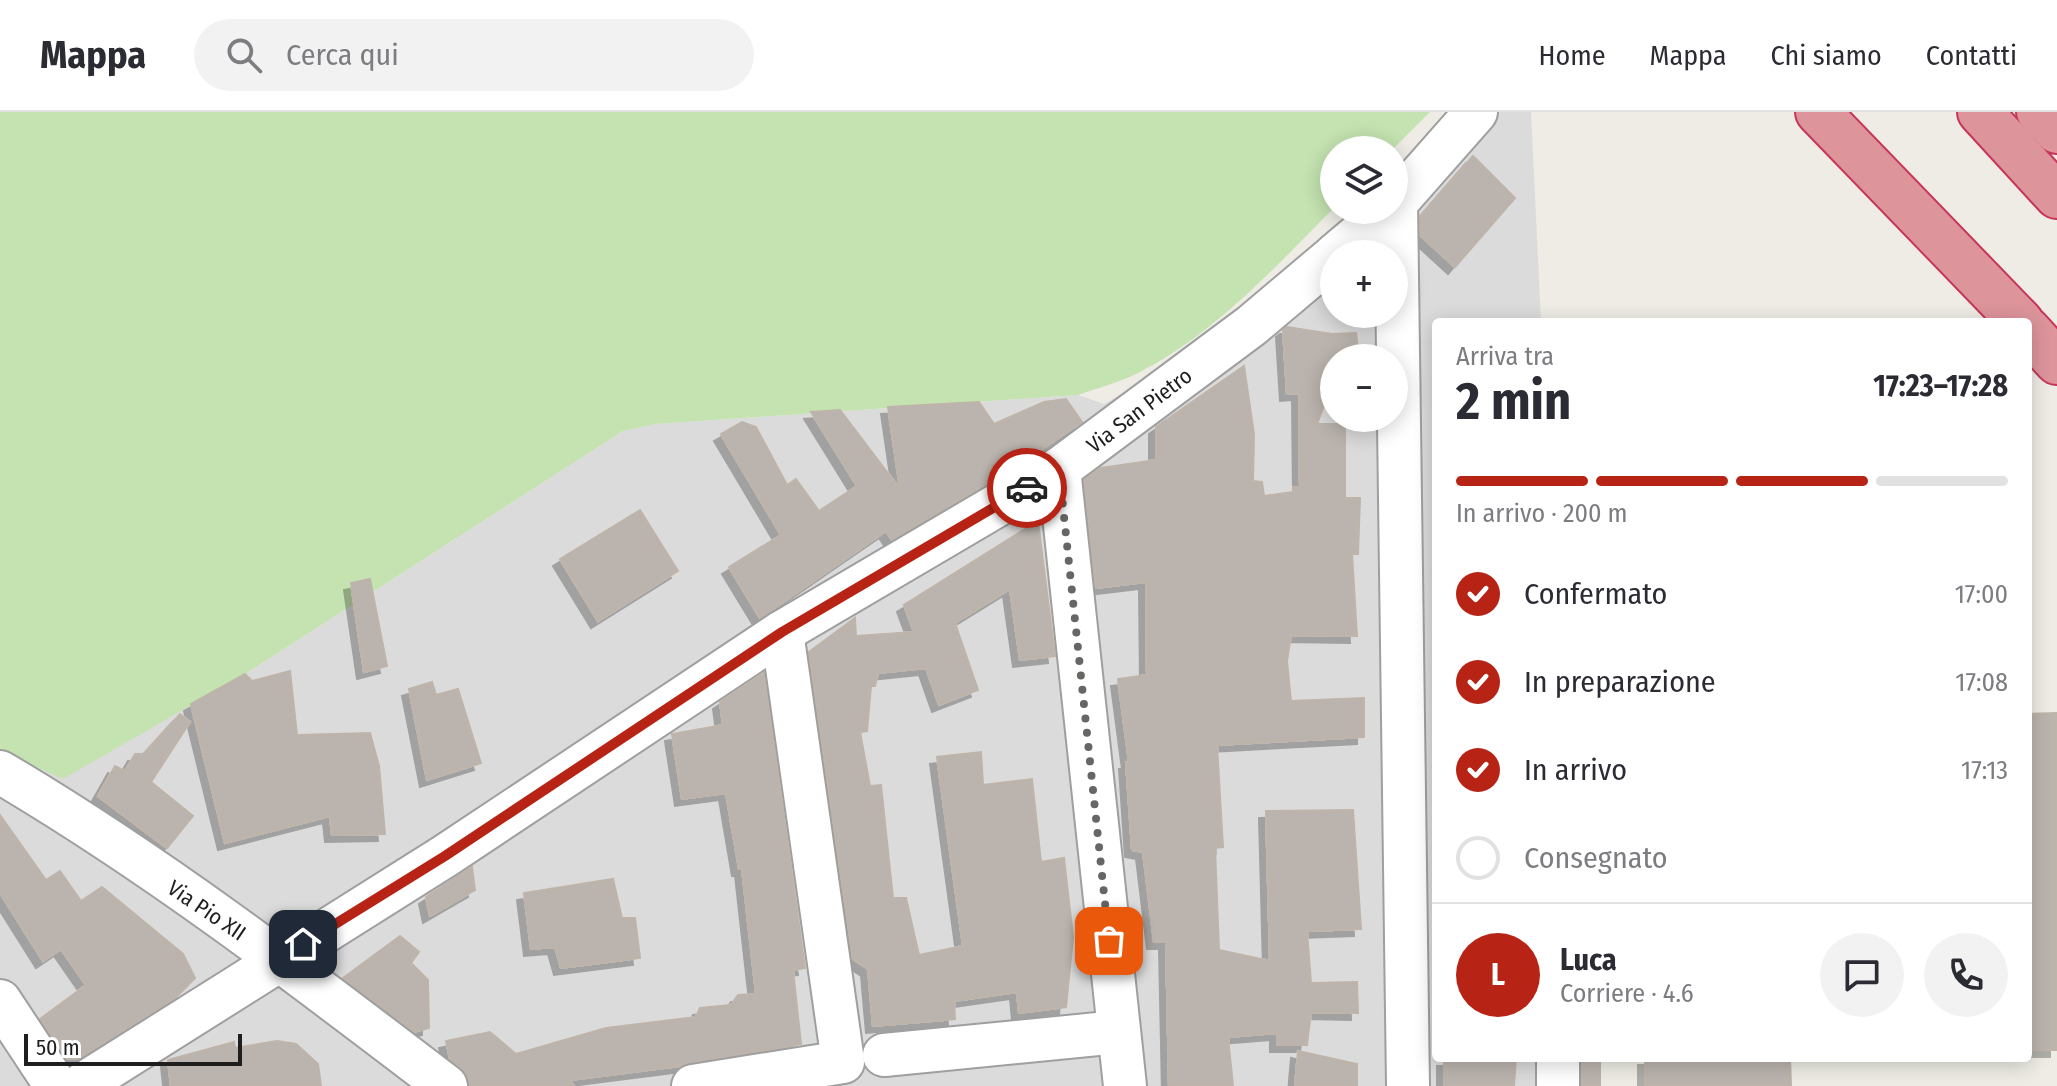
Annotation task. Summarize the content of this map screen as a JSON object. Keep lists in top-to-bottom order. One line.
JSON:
{"streets":{"street":["Via San Pietro","Via Pio XII"]},"crossings":[["Via San Pietro","Via Pio XII"]],"scale_bar":"50 m","page":{"header":"Mappa","search":"Cerca qui","nav":["Home","Mappa","Chi siamo","Contatti"],"map_buttons":["+","−"],"heading":["2 min","Arriva tra","17:23–17:28"],"panel":["Luca","Corriere · 4.6"],"bar":"In arrivo · 200 m","list":[["Confermato","17:00"],["In preparazione","17:08"],["In arrivo","17:13"],"Consegnato"],"round":"L","scale":"50 m"}}
